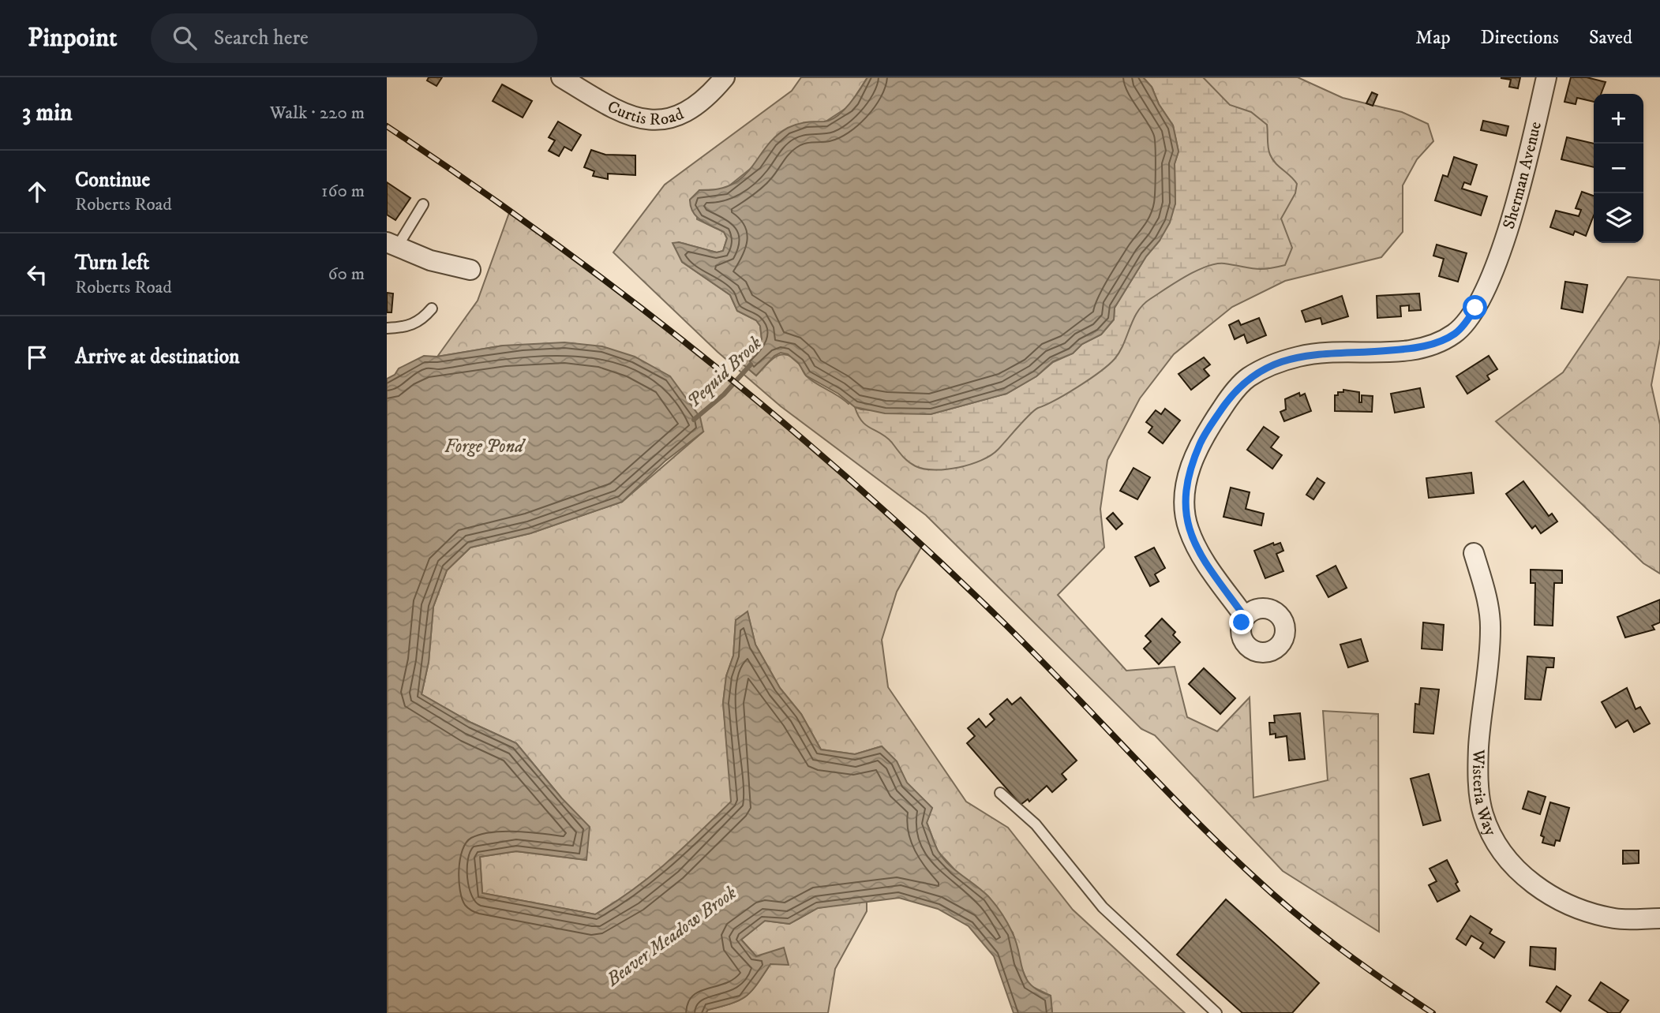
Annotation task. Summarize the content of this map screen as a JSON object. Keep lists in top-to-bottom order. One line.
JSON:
{"streets":{"street":["Curtis Road","Sherman Avenue","Wisteria Way"]},"water":["Pequid Brook","Forge Pond","Beaver Meadow Brook"],"page":{"header":"Pinpoint","search":"Search here","nav":["Map","Directions","Saved"],"heading":["3 min","Walk · 220 m"],"map_buttons":["+","−"],"list":[["Continue","Roberts Road","160 m"],["Turn left","Roberts Road","60 m"],"Arrive at destination"]}}
